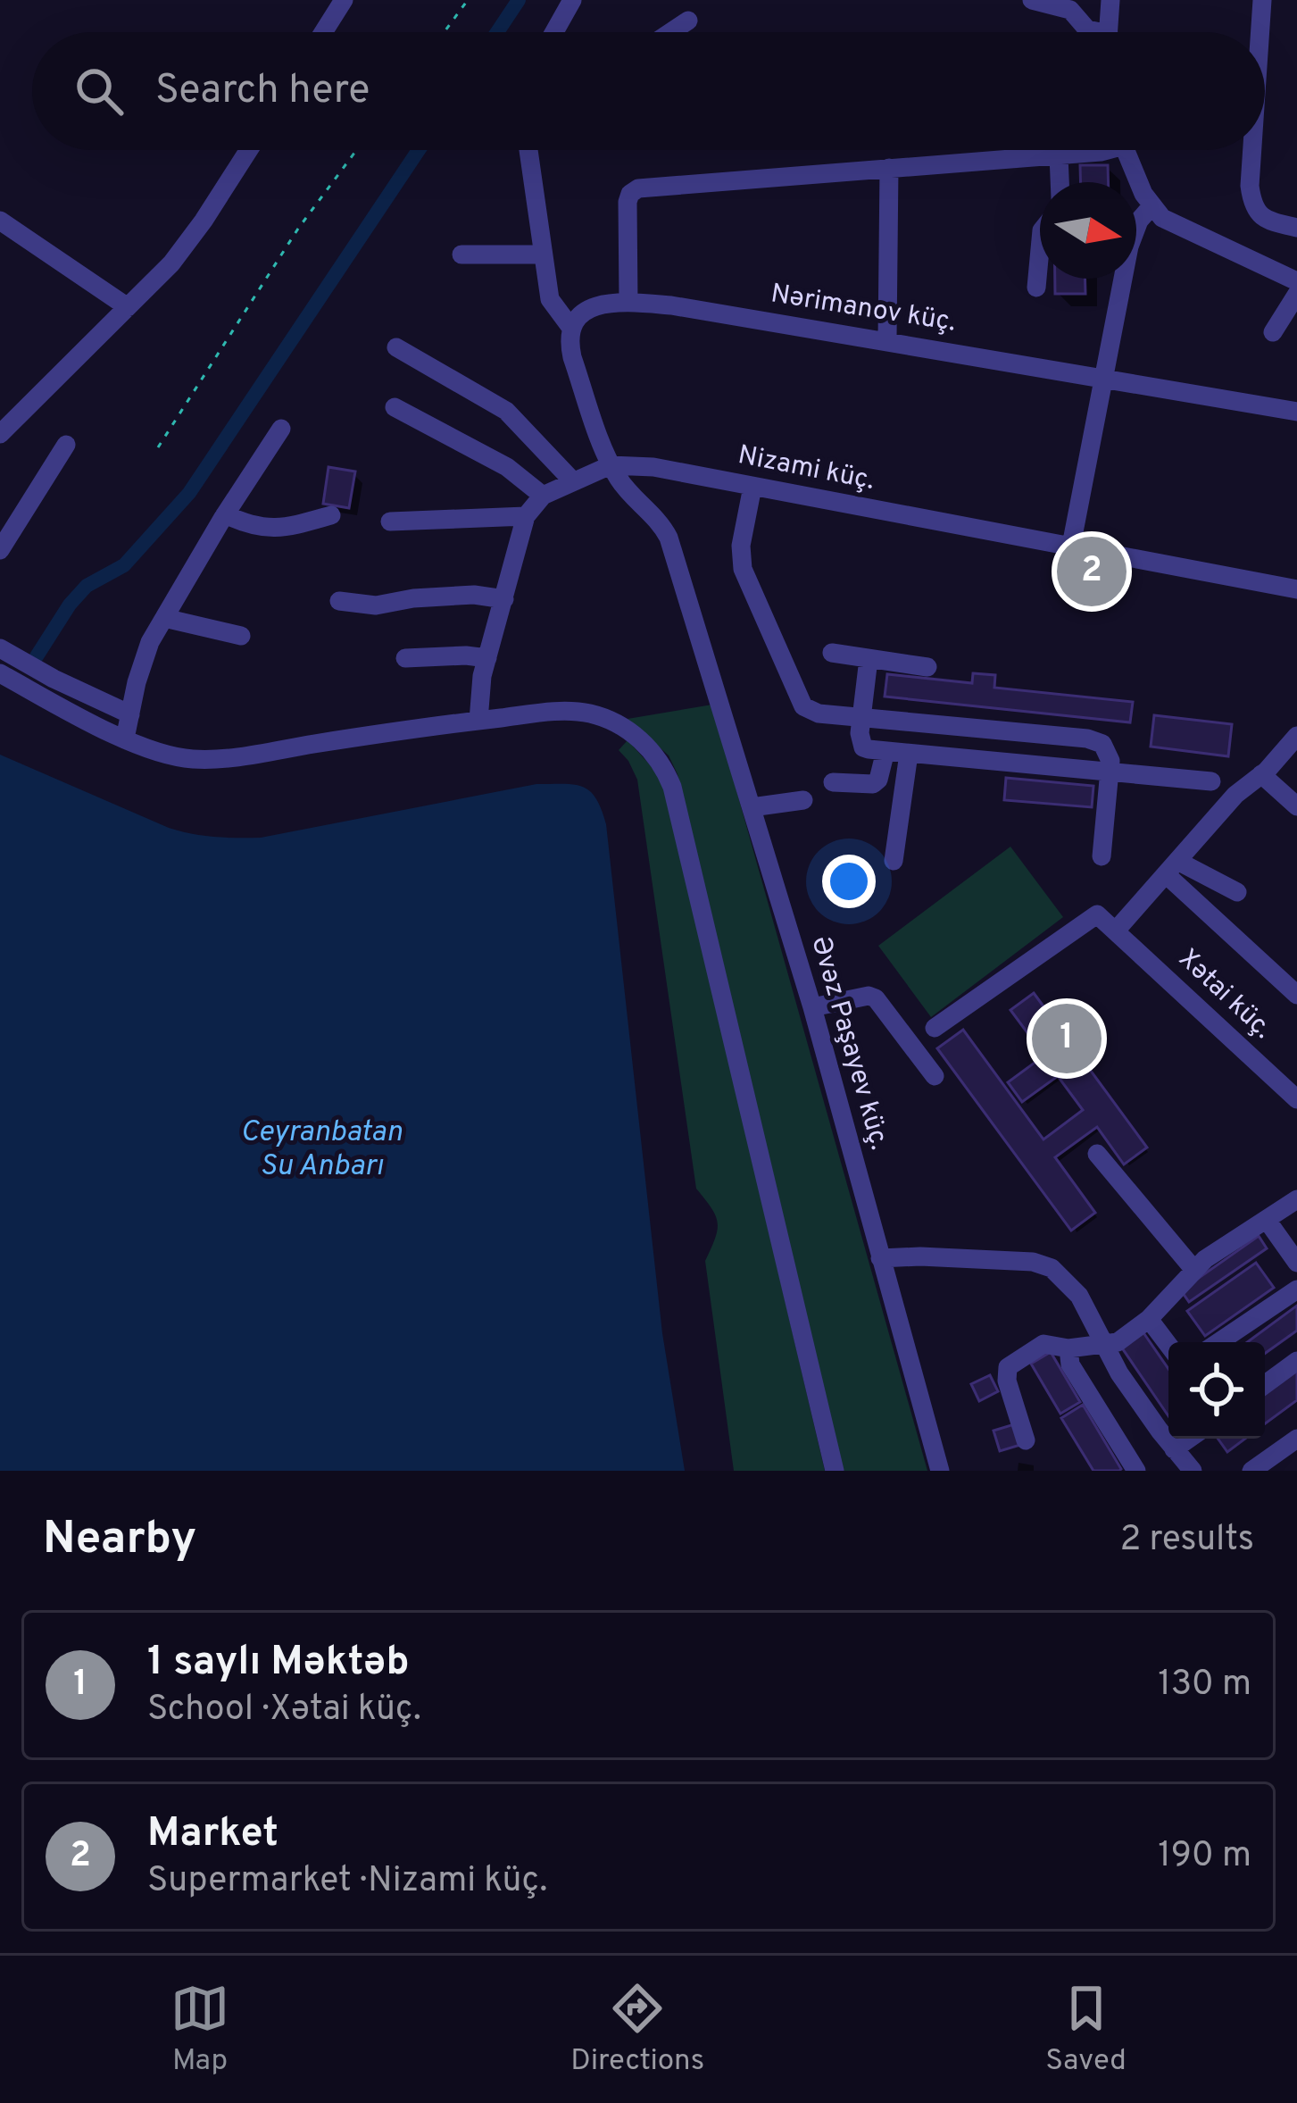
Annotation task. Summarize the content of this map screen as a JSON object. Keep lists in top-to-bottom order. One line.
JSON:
{"streets":{"street":["Nərimanov küç.","Nizami küç.","Xətai küç.","Əvəz Paşayev küç."]},"crossings":[["Nizami küç.","Əvəz Paşayev küç."]],"water":["Ceyranbatan Su Anbarı"],"north":"right","page":{"search":"Search here","pins":["2","1"],"heading":["Nearby","2 results"],"list":[{"mark":"1","name":"1 saylı Məktəb","note":"School · Xətai küç.","value":"130 m"},{"mark":"2","name":"Market","note":"Supermarket · Nizami küç.","value":"190 m"}],"nav":["Map","Directions","Saved"]}}
